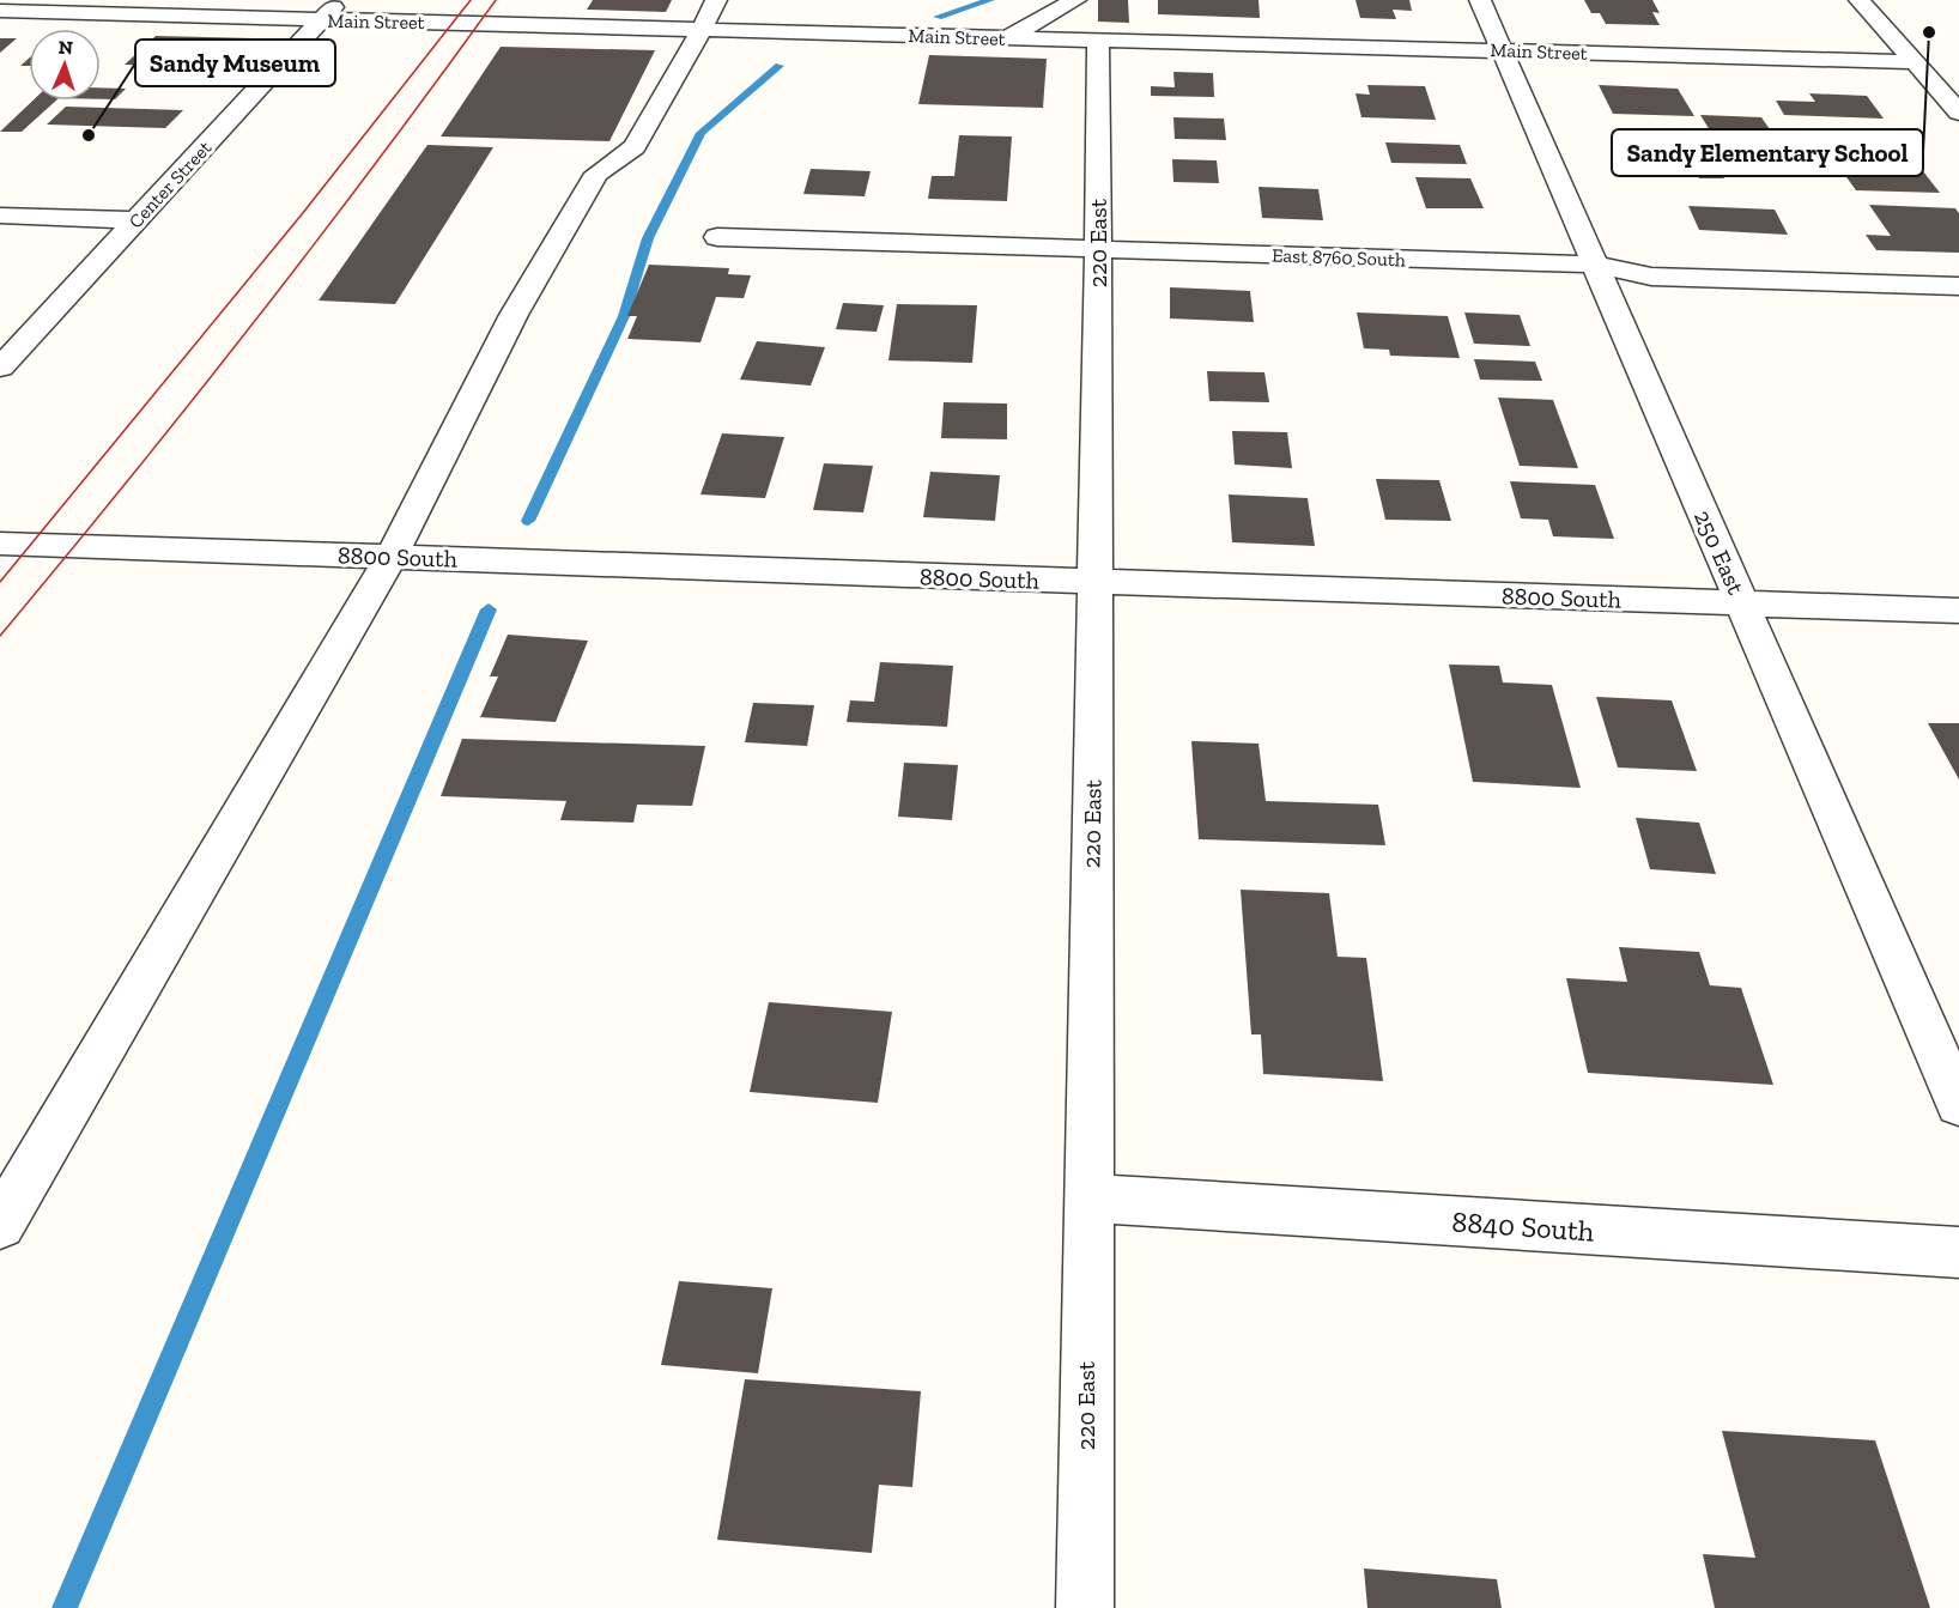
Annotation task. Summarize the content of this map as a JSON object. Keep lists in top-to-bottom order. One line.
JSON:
{"streets":{"street":["Main Street","Center Street","220 East","East 8760 South","250 East","8800 South","8840 South"]},"crossings":[["Main Street","Center Street"],["Main Street","220 East"],["Main Street","250 East"],["220 East","East 8760 South"],["220 East","8800 South"],["220 East","8840 South"],["East 8760 South","250 East"],["250 East","8800 South"]],"places":["Sandy Elementary School","Sandy Museum"],"north":"top"}
